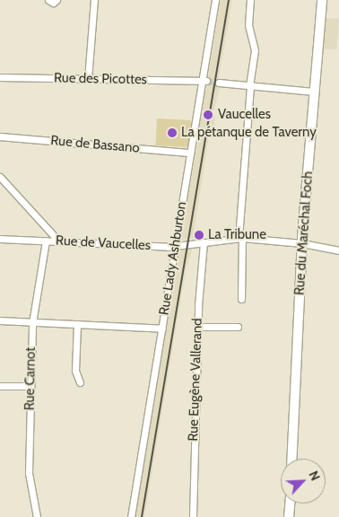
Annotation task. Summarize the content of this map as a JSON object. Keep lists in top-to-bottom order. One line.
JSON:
{"streets":{"street":["Rue des Picottes","Rue de Bassano","Rue du Maréchal Foch","Rue de Vaucelles","Rue Lady Ashburton","Rue Carnot","Rue Eugène Vallerand"]},"crossings":[["Rue des Picottes","Rue Lady Ashburton"],["Rue de Bassano","Rue Lady Ashburton"],["Rue du Maréchal Foch","Rue de Vaucelles"],["Rue de Vaucelles","Rue Lady Ashburton"],["Rue de Vaucelles","Rue Carnot"],["Rue de Vaucelles","Rue Eugène Vallerand"]],"places":["Vaucelles","La pétanque de Taverny","La Tribune"],"north":"top right"}
